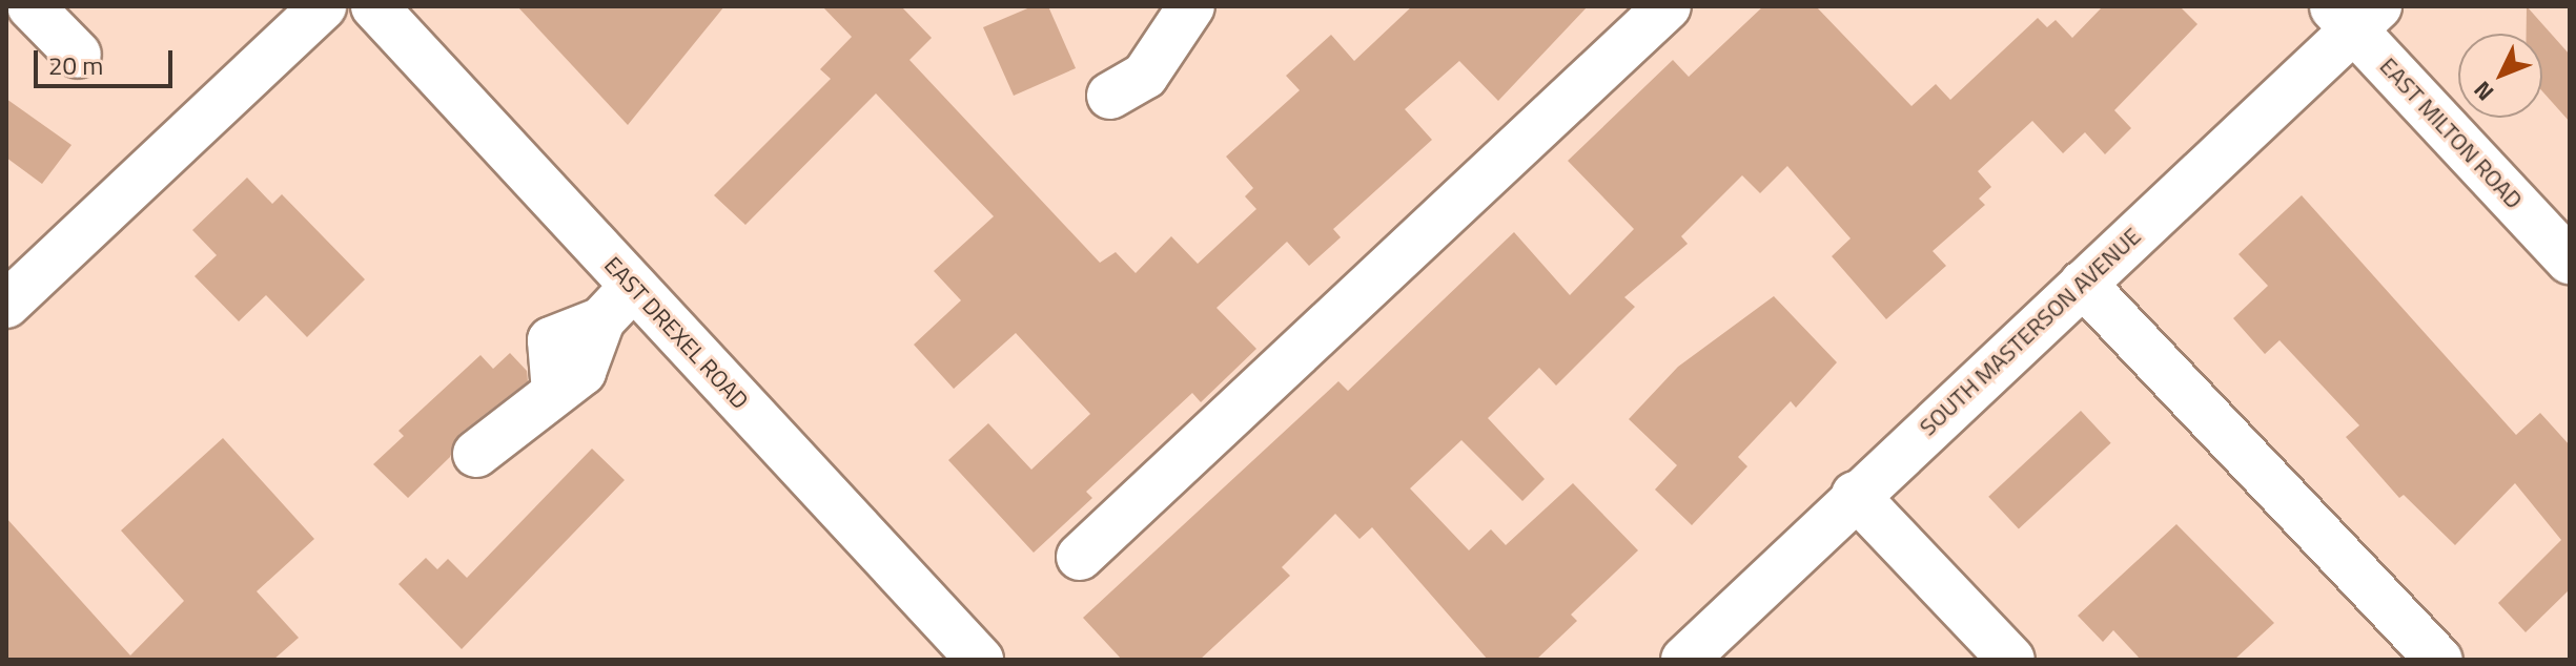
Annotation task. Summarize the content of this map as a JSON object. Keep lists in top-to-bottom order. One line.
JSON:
{"streets":{"street":["EAST MILTON ROAD","SOUTH MASTERSON AVENUE","EAST DREXEL ROAD"]},"crossings":[["EAST MILTON ROAD","SOUTH MASTERSON AVENUE"]],"scale_bar":"20 m","north":"bottom left"}
